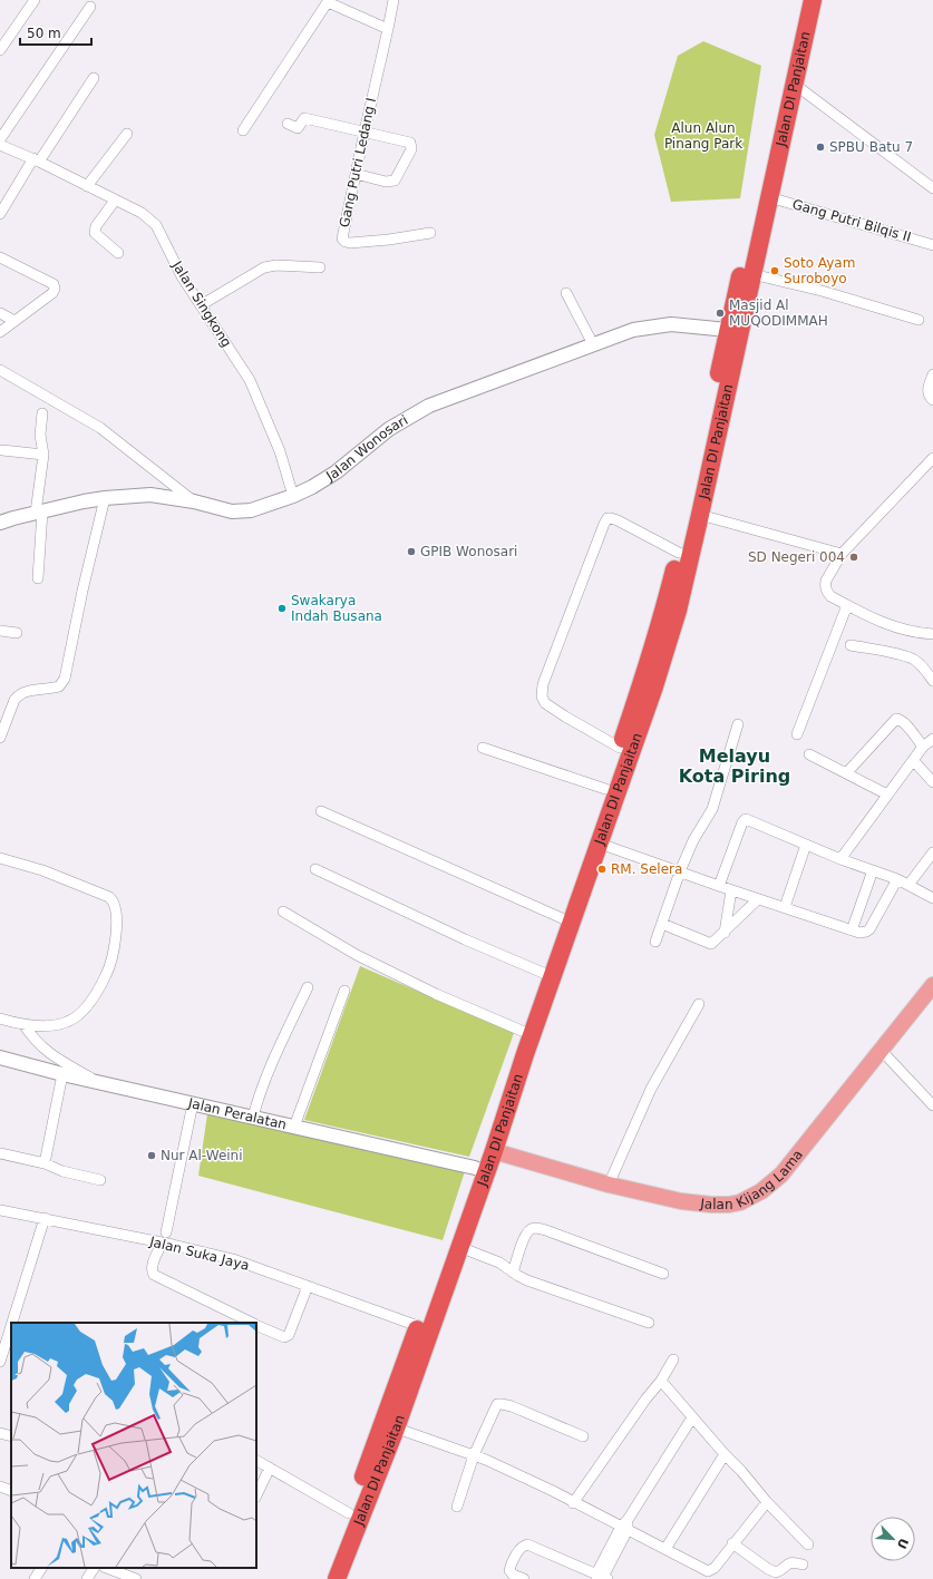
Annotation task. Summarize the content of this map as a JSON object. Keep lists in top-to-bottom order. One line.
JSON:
{"streets":{"highway":["Jalan DI Panjaitan"],"main road":["Jalan Kijang Lama"],"street":["Gang Putri Ledang I","Gang Putri Bilqis II","Jalan Singkong","Jalan Wonosari","Jalan Peralatan","Jalan Suka Jaya"]},"crossings":[["Jalan DI Panjaitan","Gang Putri Bilqis II"],["Jalan DI Panjaitan","Jalan Wonosari"],["Jalan DI Panjaitan","Jalan Peralatan"],["Jalan DI Panjaitan","Jalan Kijang Lama"],["Jalan DI Panjaitan","Jalan Suka Jaya"],["Jalan Singkong","Jalan Wonosari"]],"districts":["Melayu Kota Piring"],"parks":["Alun Alun Pinang Park"],"places":["SPBU Batu 7","Soto Ayam Suroboyo","Masjid Al MUQODIMMAH","GPIB Wonosari","SD Negeri 004","Swakarya Indah Busana","RM. Selera","Nur Al-Weini"],"scale_bar":"50 m","north":"bottom right"}
